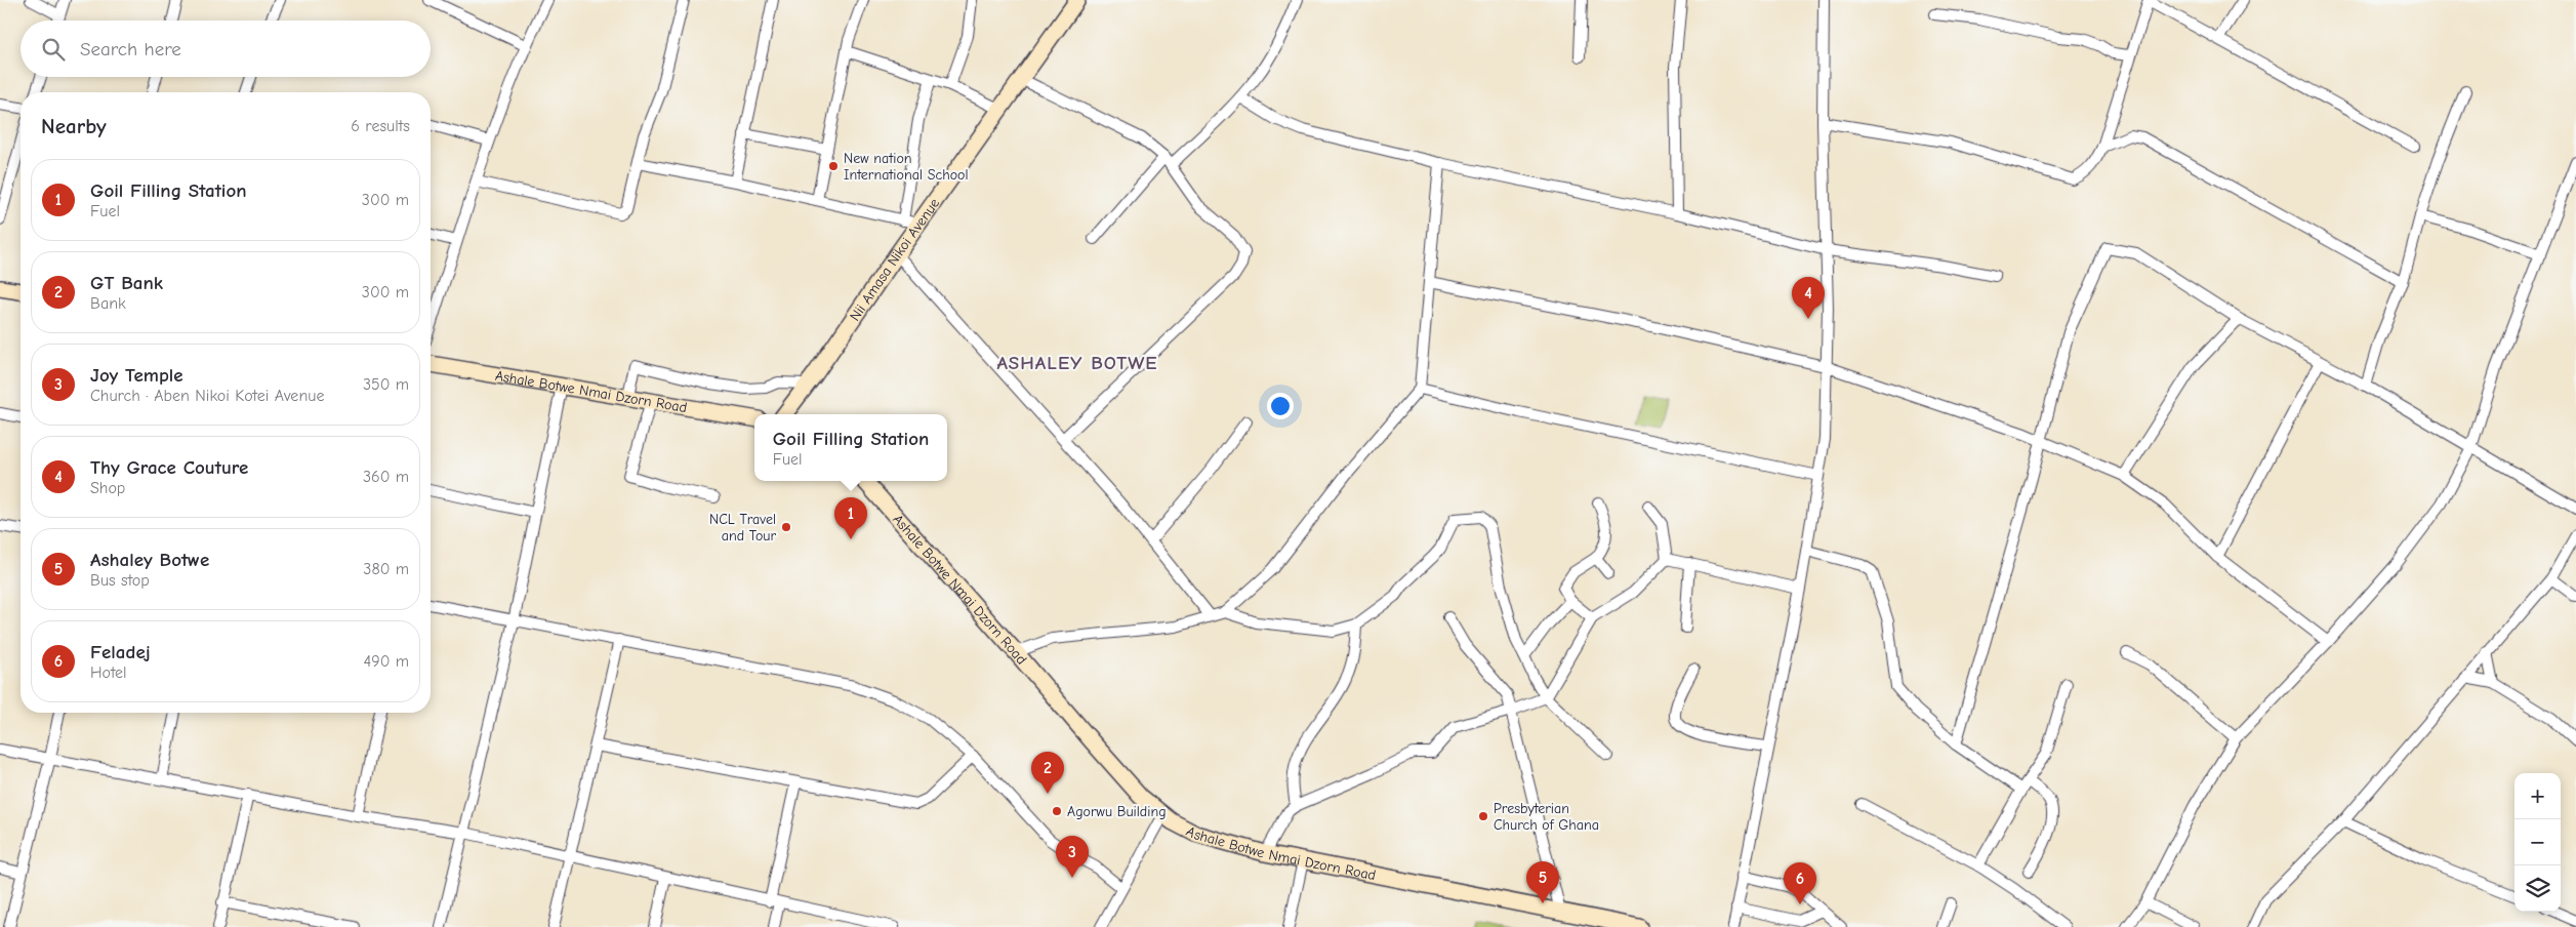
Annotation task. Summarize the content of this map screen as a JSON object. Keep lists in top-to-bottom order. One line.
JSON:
{"streets":{"main road":["Nii Amasa Nikoi Avenue","Ashale Botwe Nmai Dzorn Road"]},"districts":["ASHALEY BOTWE"],"places":["New nation International School","NCL Travel and Tour","Agorwu Building","Presbyterian Church of Ghana"],"page":{"search":"Search here","heading":["Nearby","6 results"],"list":[{"mark":"1","name":"Goil Filling Station","note":"Fuel","value":"300 m"},{"mark":"2","name":"GT Bank","note":"Bank","value":"300 m"},{"mark":"3","name":"Joy Temple","note":"Church · Aben Nikoi Kotei Avenue","value":"350 m"},{"mark":"4","name":"Thy Grace Couture","note":"Shop","value":"360 m"},{"mark":"5","name":"Ashaley Botwe","note":"Bus stop","value":"380 m"},{"mark":"6","name":"Feladej","note":"Hotel","value":"490 m"}],"pins":["4","1","2","3","5","6"],"popup":["Goil Filling Station","Fuel"],"map_buttons":["+","−"]}}
